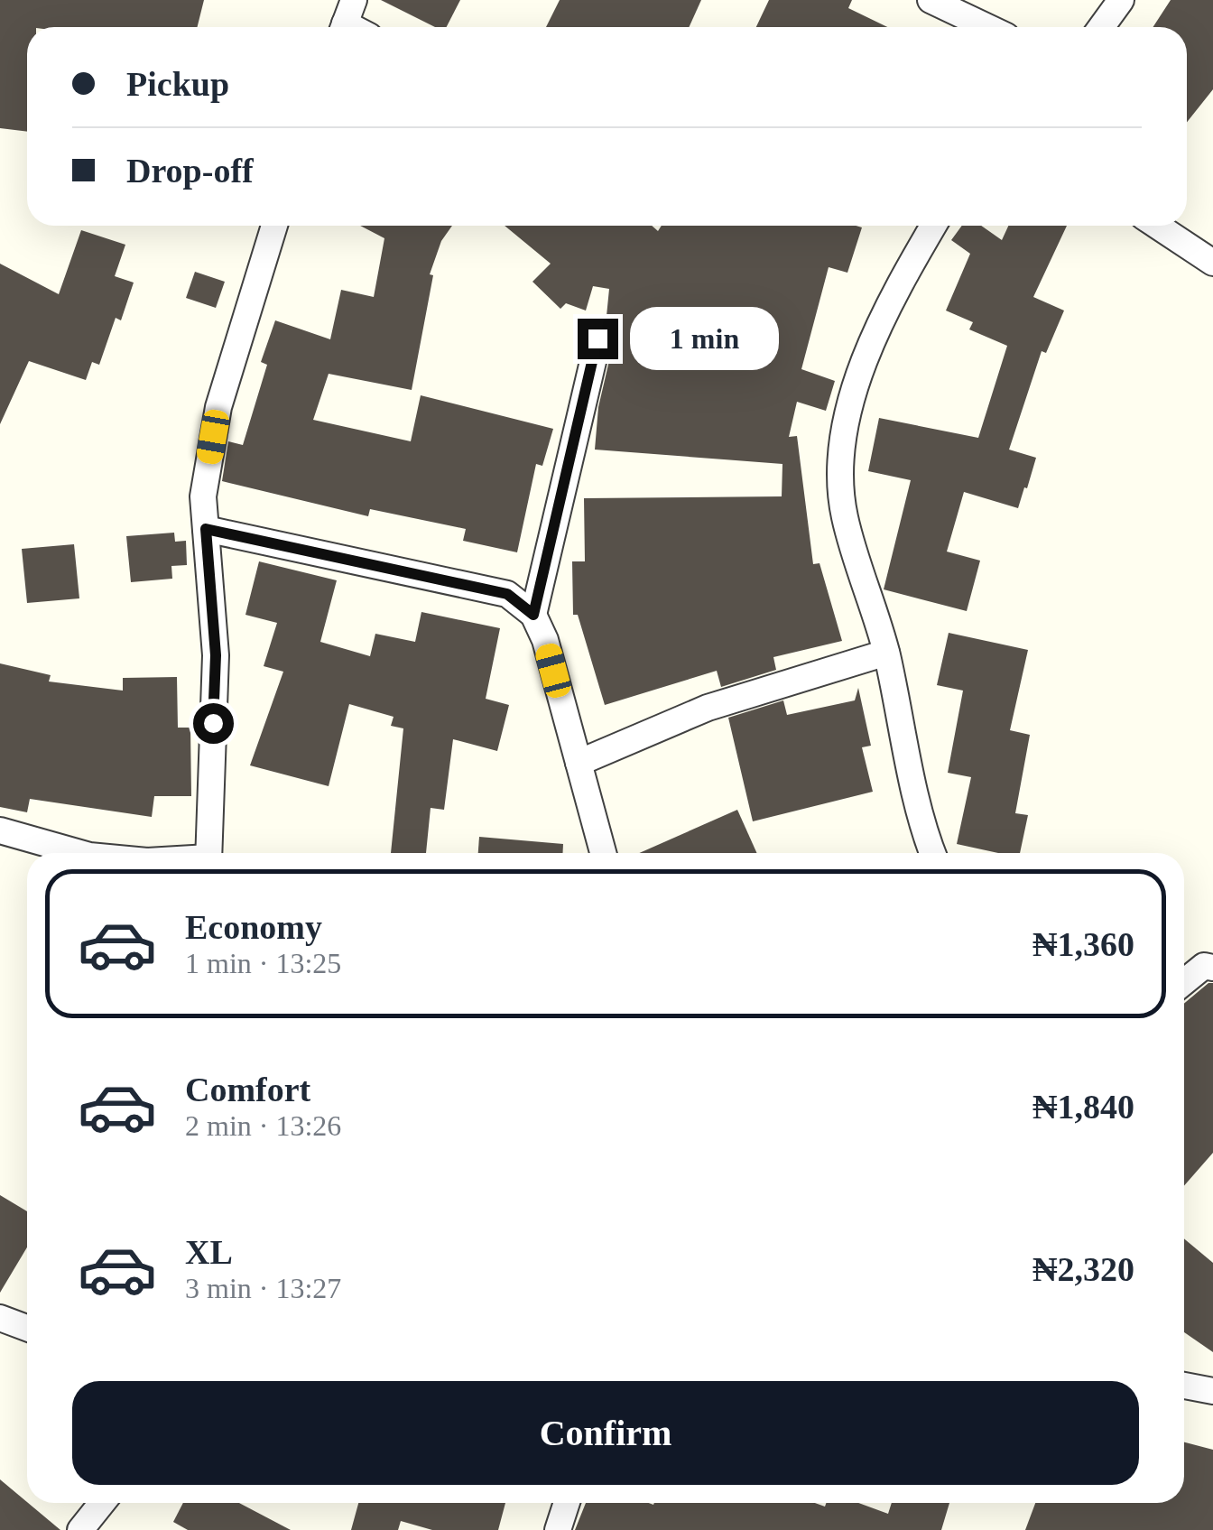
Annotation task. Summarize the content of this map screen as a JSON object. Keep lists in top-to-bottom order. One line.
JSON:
{"page":{"banner":["Pickup","Drop-off"],"bubble":"1 min","list":[{"name":"Economy","note":"1 min · 13:25","value":"₦1,360"},{"name":"Comfort","note":"2 min · 13:26","value":"₦1,840"},{"name":"XL","note":"3 min · 13:27","value":"₦2,320"}],"buttons":"Confirm"}}
